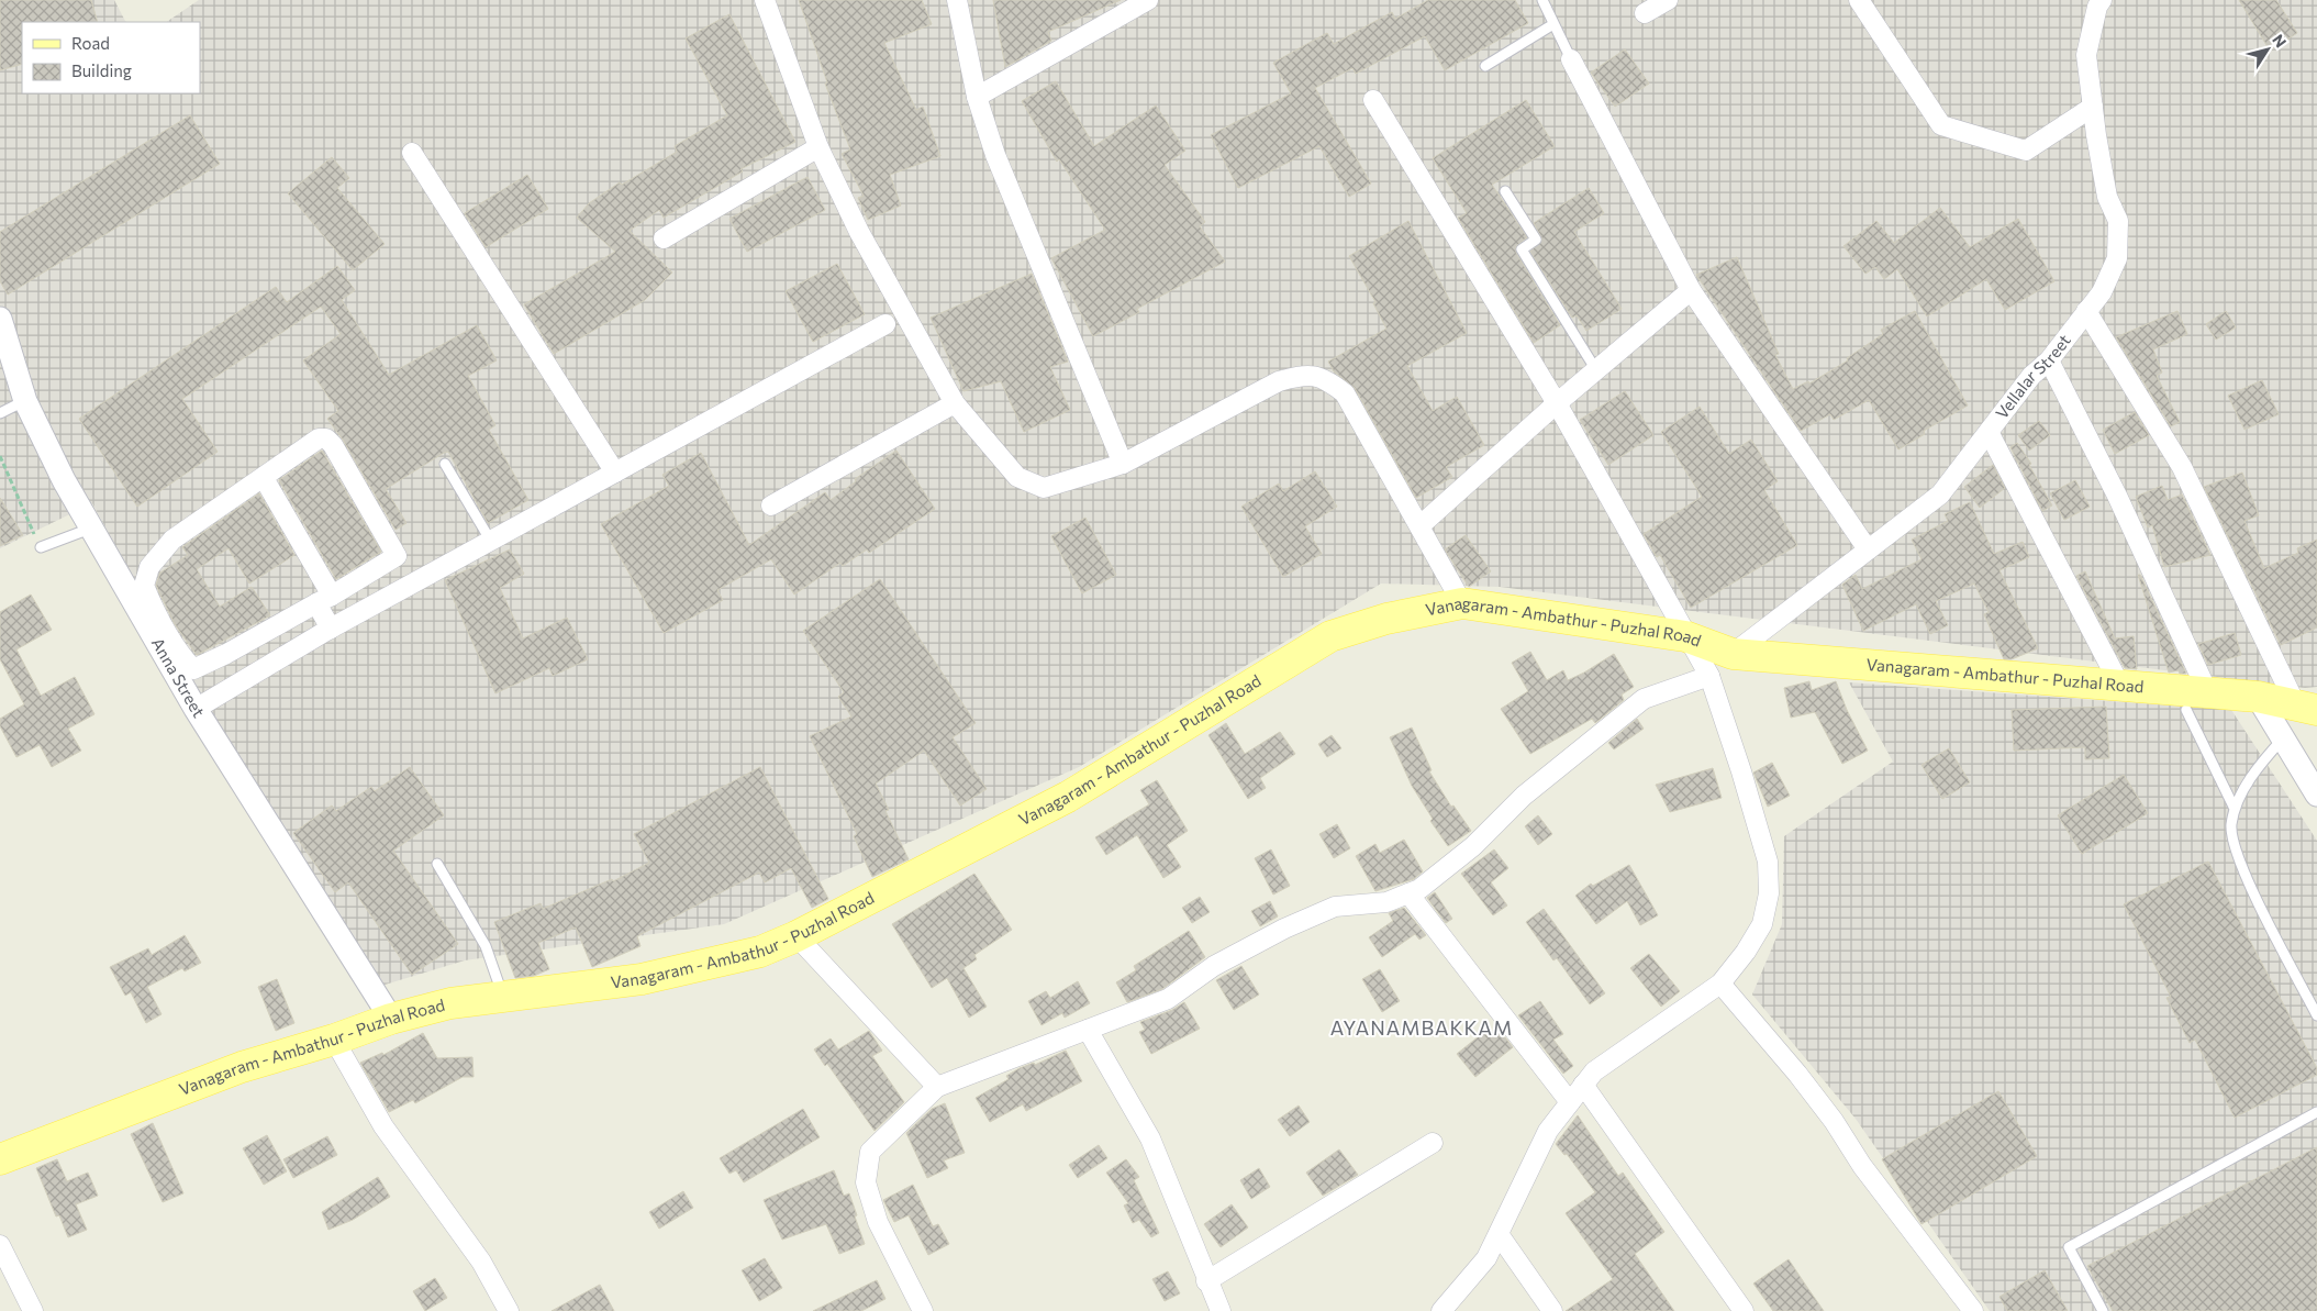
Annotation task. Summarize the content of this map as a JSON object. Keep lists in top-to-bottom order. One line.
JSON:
{"streets":{"main road":["Vanagaram - Ambathur - Puzhal Road"],"street":["Vellalar Street","Anna Street"]},"crossings":[["Vellalar Street","Vanagaram - Ambathur - Puzhal Road"],["Vanagaram - Ambathur - Puzhal Road","Anna Street"]],"districts":["AYANAMBAKKAM"],"legend":["Road","Building"],"north":"top right"}
